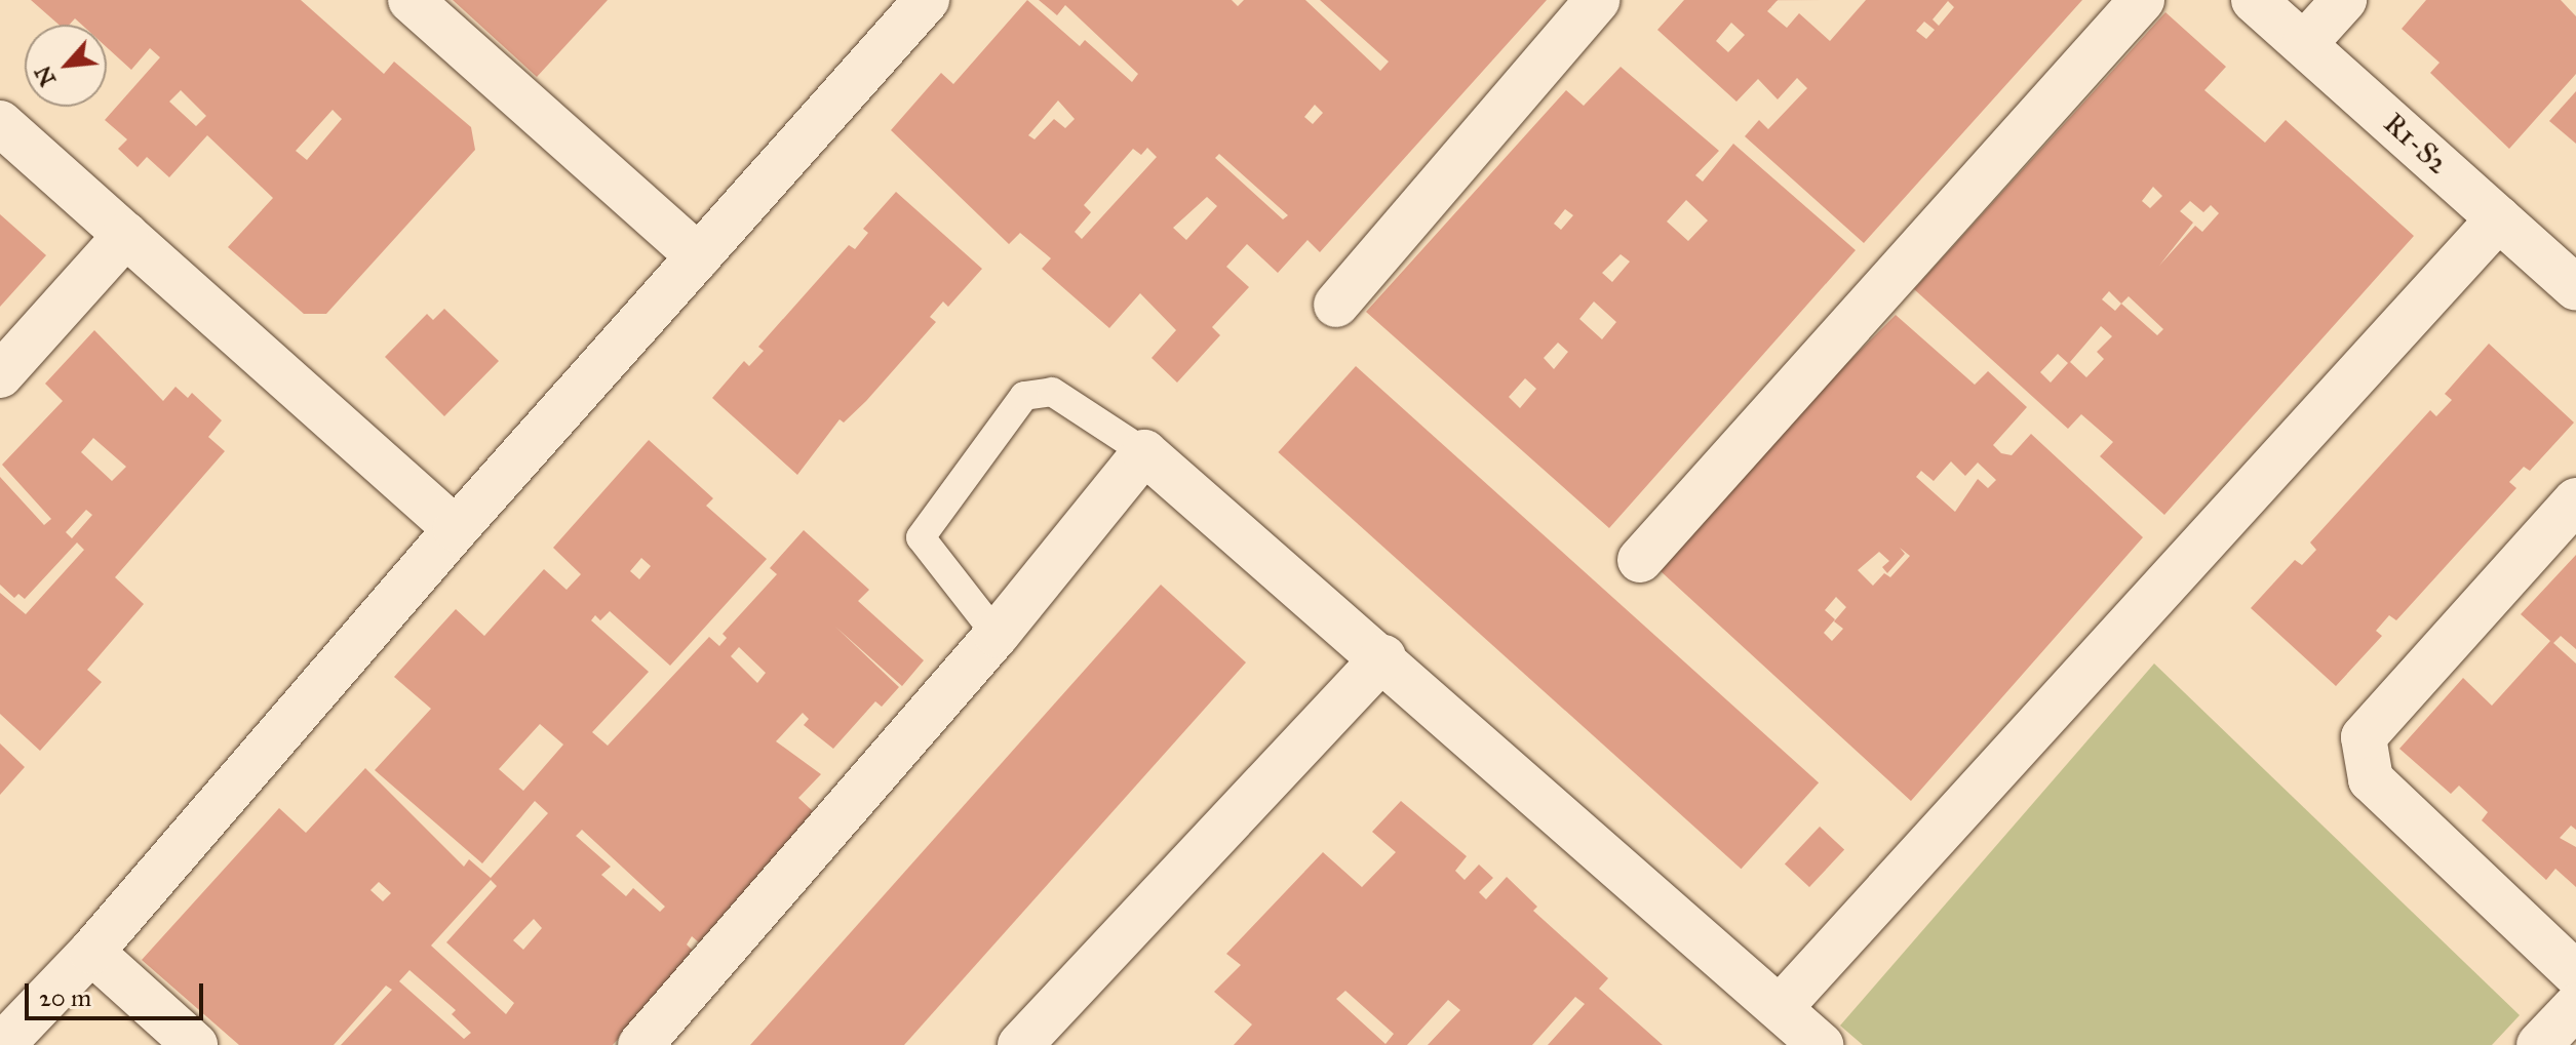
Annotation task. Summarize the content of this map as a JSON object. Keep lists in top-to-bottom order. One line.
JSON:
{"streets":{"street":["R1-S2"]},"scale_bar":"20 m","north":"bottom left"}
